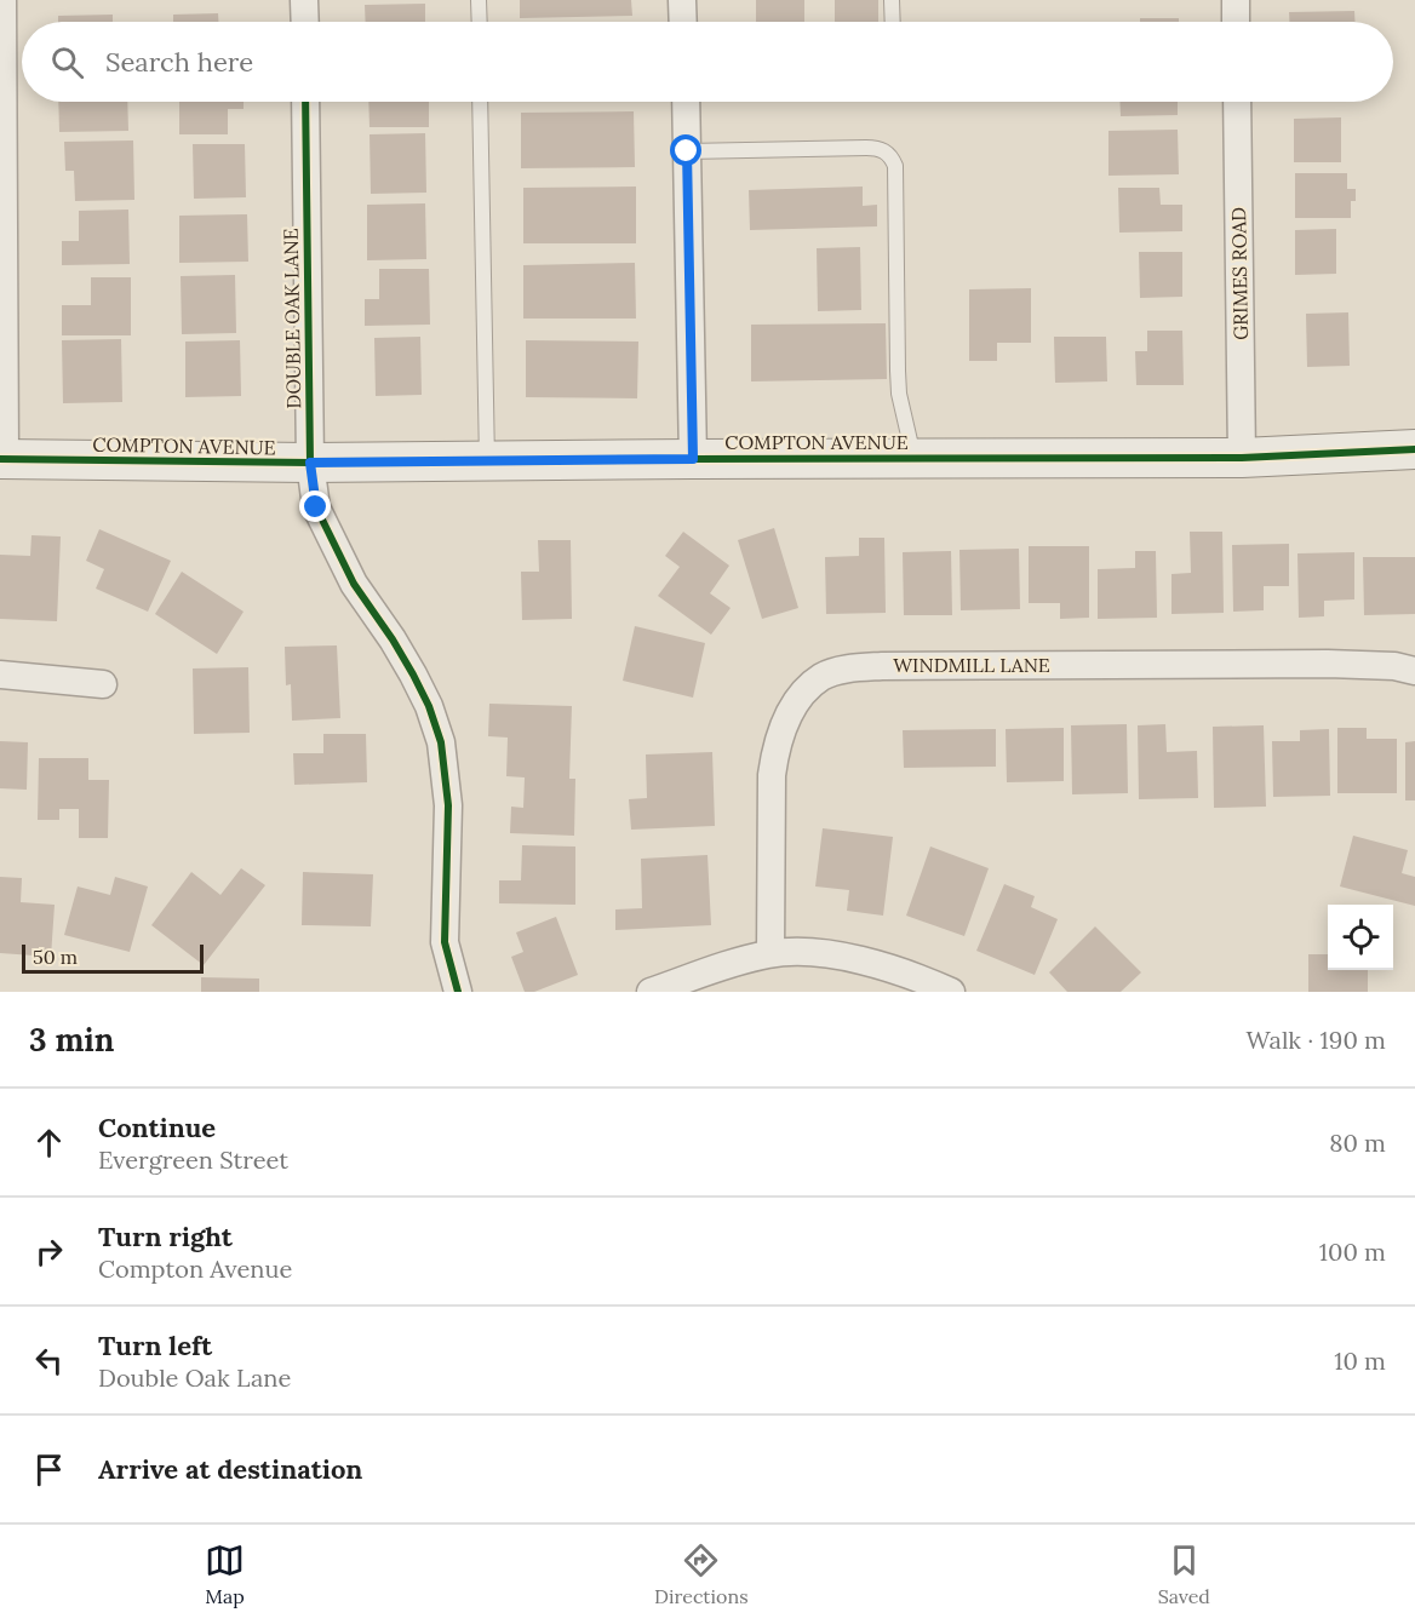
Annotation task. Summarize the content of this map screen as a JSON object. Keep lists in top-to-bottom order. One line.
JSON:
{"streets":{"street":["GRIMES ROAD","DOUBLE OAK LANE","COMPTON AVENUE","WINDMILL LANE"]},"crossings":[["GRIMES ROAD","COMPTON AVENUE"],["DOUBLE OAK LANE","COMPTON AVENUE"]],"scale_bar":"50 m","page":{"search":"Search here","scale":"50 m","heading":["3 min","Walk · 190 m"],"list":[["Continue","Evergreen Street","80 m"],["Turn right","Compton Avenue","100 m"],["Turn left","Double Oak Lane","10 m"],"Arrive at destination"],"nav":["Map","Directions","Saved"]}}
